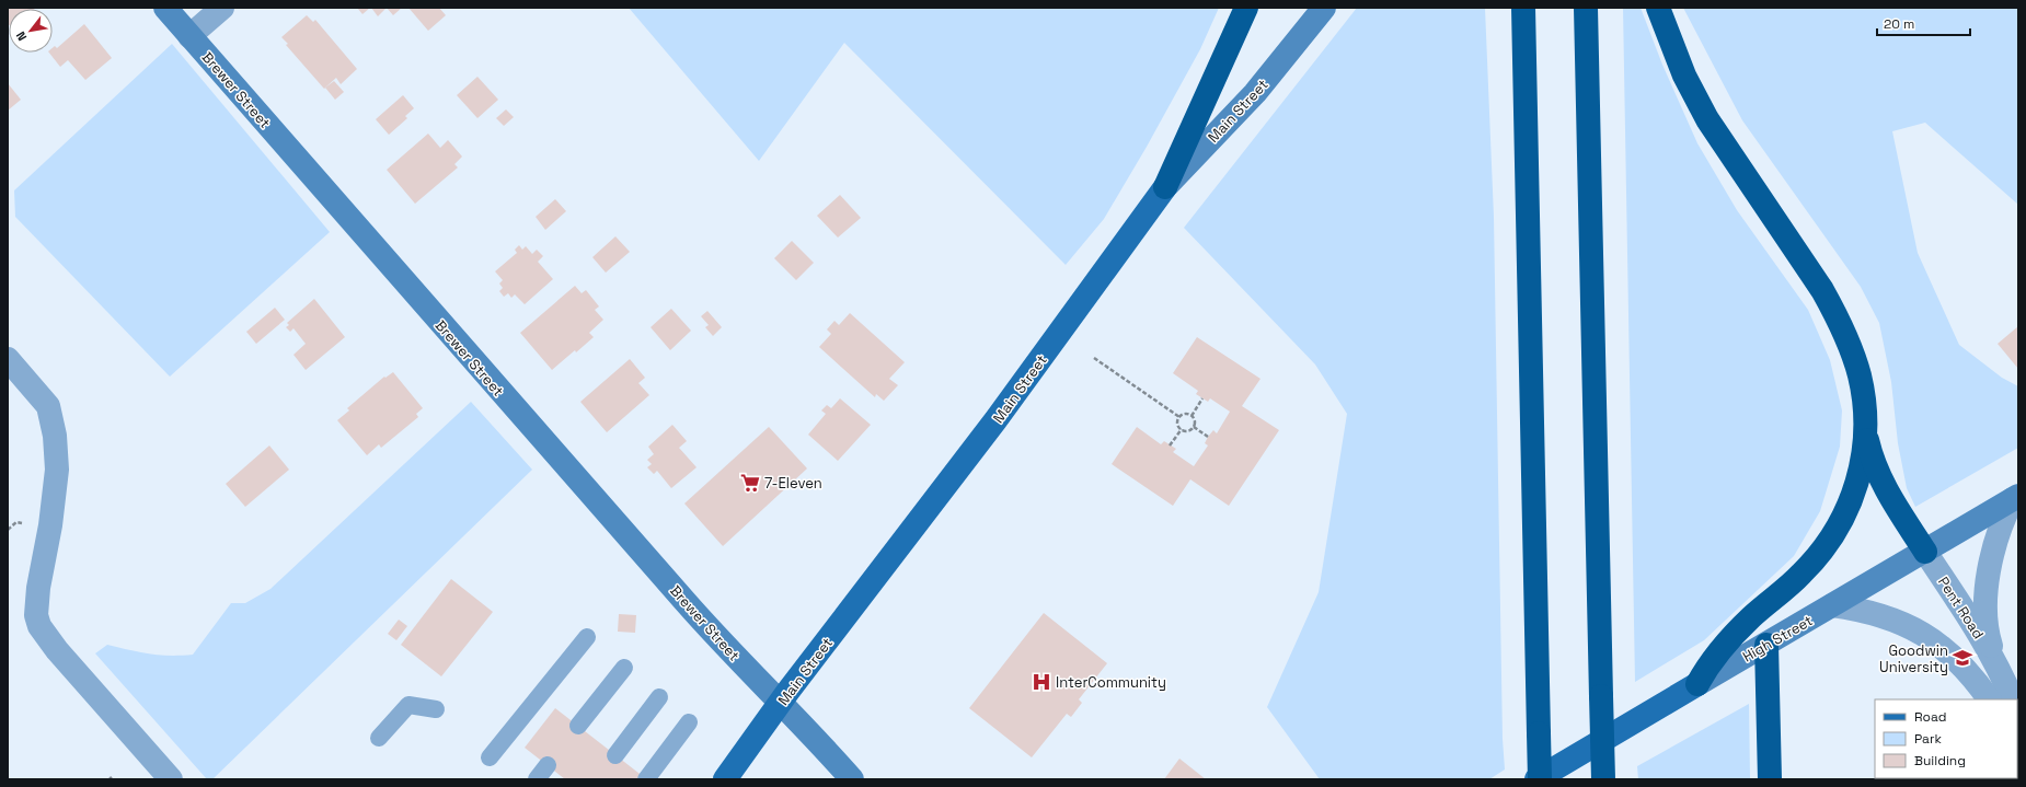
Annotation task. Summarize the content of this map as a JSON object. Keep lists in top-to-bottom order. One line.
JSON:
{"streets":{"main road":["Brewer Street","Main Street","High Street"],"street":["Pent Road"]},"crossings":[["Brewer Street","Main Street"],["Pent Road","High Street"]],"places":{"supermarket":["7-Eleven"],"school or university":["Goodwin University"],"hospital":["InterCommunity"]},"legend":["Road","Park","Building"],"scale_bar":"20 m","north":"bottom left"}
